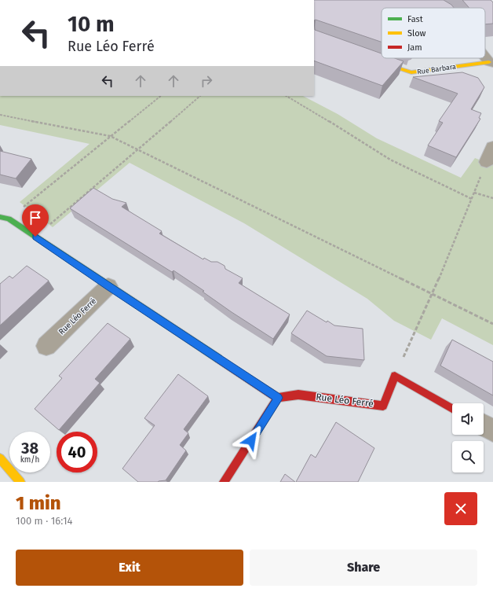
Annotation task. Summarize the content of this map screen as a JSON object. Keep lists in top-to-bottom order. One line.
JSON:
{"streets":{"street":["Rue Barbara","Rue Léo Ferré"]},"legend":["Fast","Slow","Jam"],"page":{"turn":["10 m","Rue Léo Ferré"],"speed":"38 km/h","limit":"40","heading":["1 min","100 m · 16:14"],"buttons":["Exit","Share"]}}
